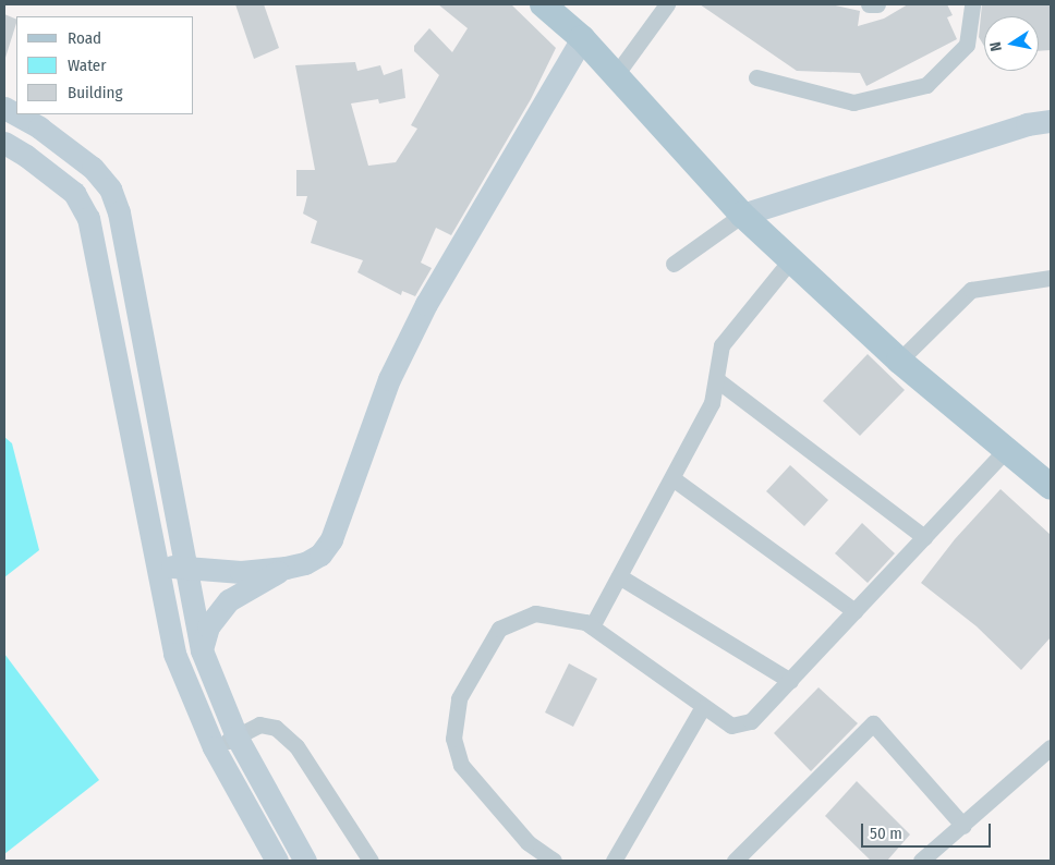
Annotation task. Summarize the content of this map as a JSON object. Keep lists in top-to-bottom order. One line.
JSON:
{"legend":["Road","Water","Building"],"scale_bar":"50 m","north":"left"}
